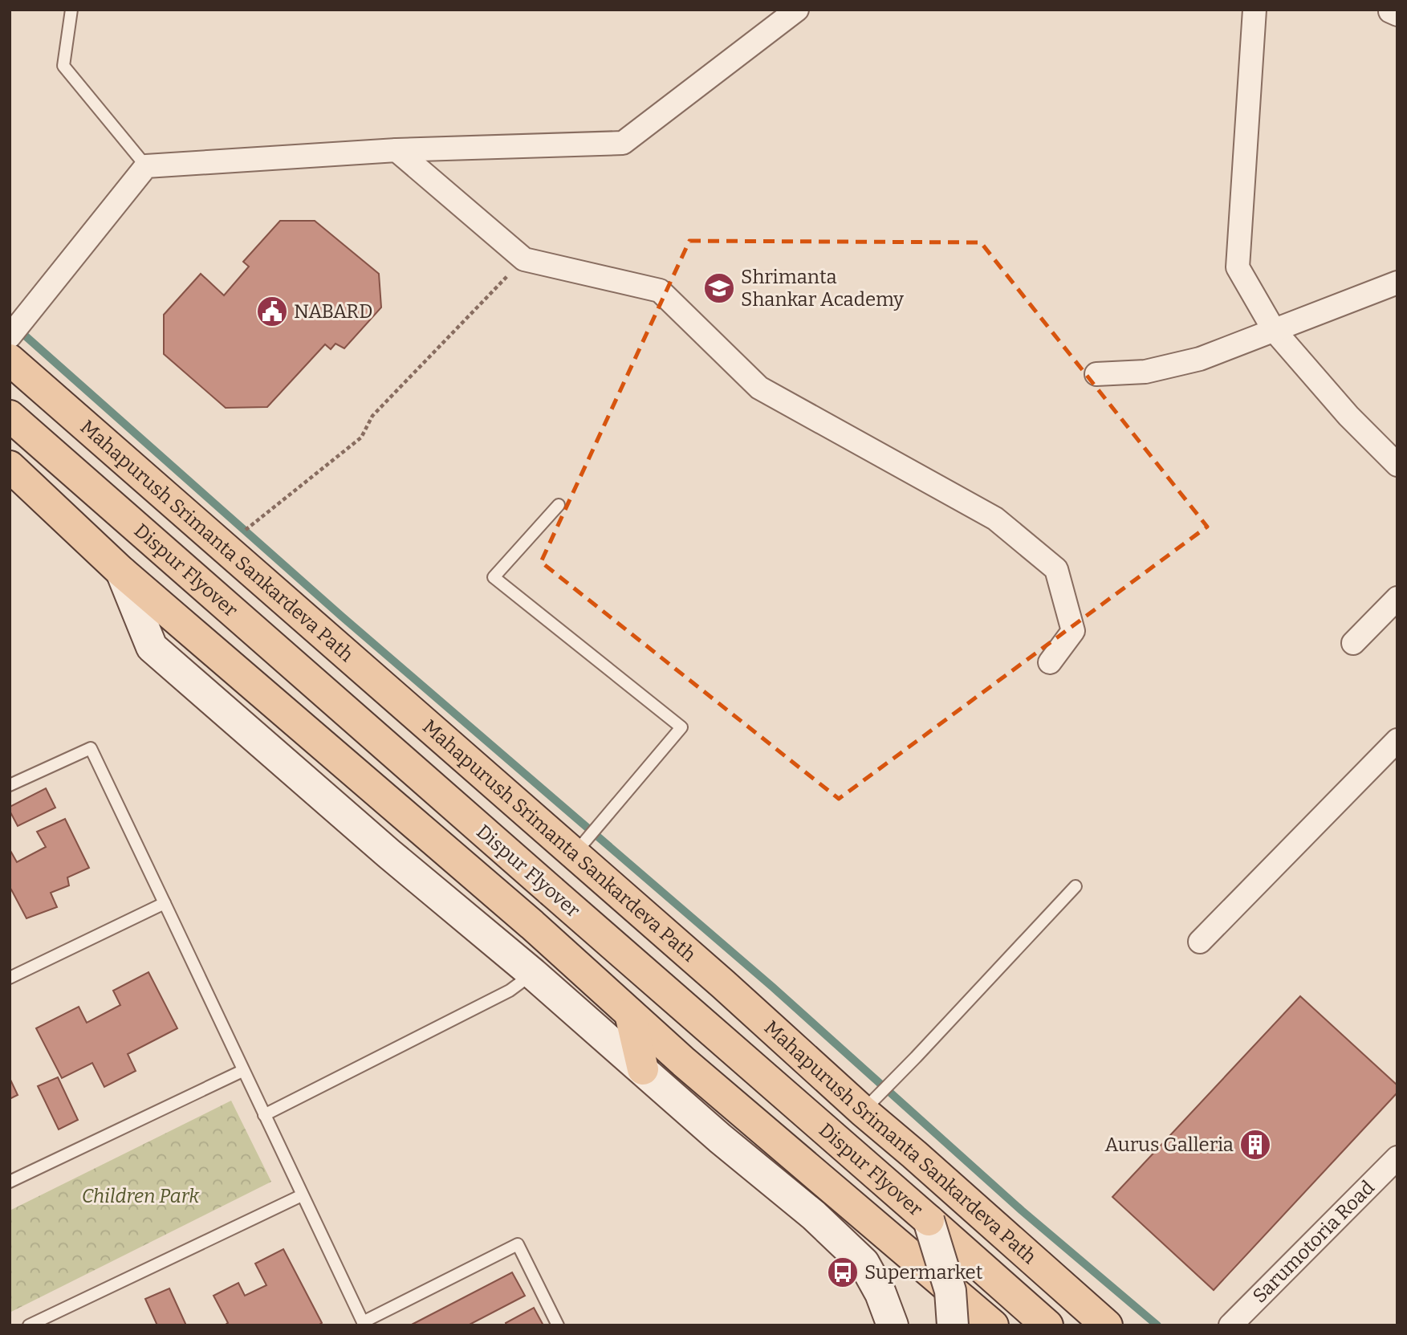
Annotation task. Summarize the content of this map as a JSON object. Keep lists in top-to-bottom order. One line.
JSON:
{"streets":{"main road":["Mahapurush Srimanta Sankardeva Path","Dispur Flyover"],"street":["Sarumotoria Road"]},"parks":["Children Park"],"places":{"school or university":["Shrimanta Shankar Academy"],"public building":["NABARD"],"building":["Aurus Galleria"],"bus stop":["Supermarket"]}}
